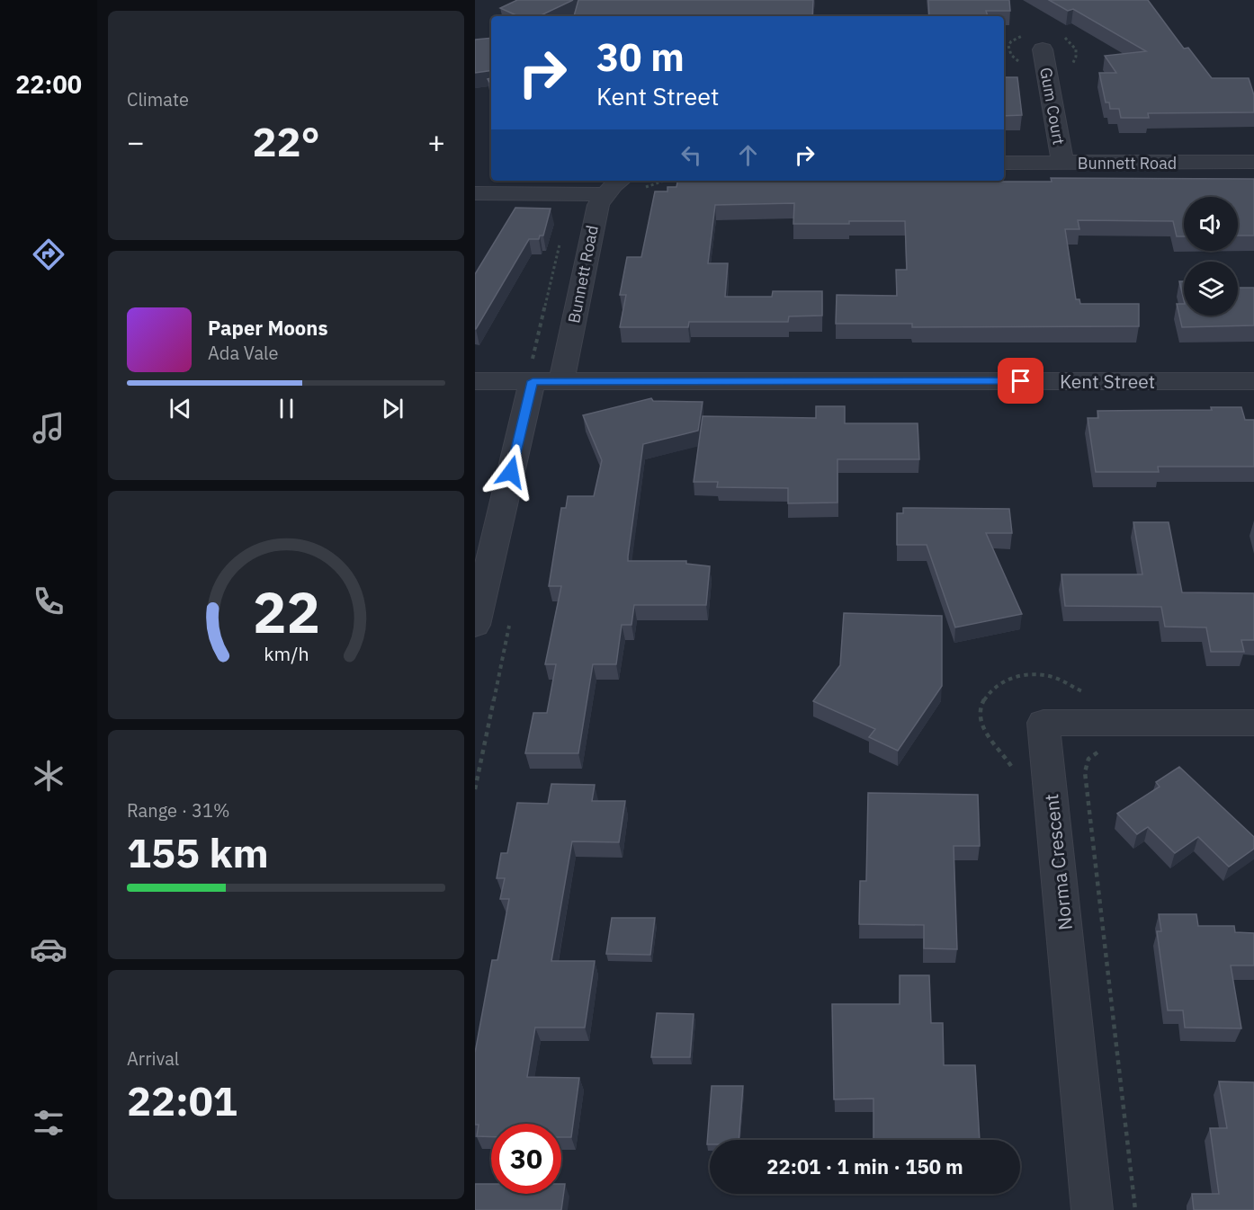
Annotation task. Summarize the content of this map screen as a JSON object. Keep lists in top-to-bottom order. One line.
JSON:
{"streets":{"street":["Gum Court","Bunnett Road","Kent Street","Norma Crescent"]},"crossings":[["Gum Court","Bunnett Road"],["Bunnett Road","Kent Street"]],"page":{"tabs":"22:00","tile":["Climate",["Range · 31%","155 km"],["Arrival","22:01"]],"turn":["30 m","Kent Street"],"heat":["−","22°","+"],"song":["Paper Moons","Ada Vale"],"limit":"30","trip":"22:01 · 1 min · 150 m","gauge":["22","km/h"]}}
